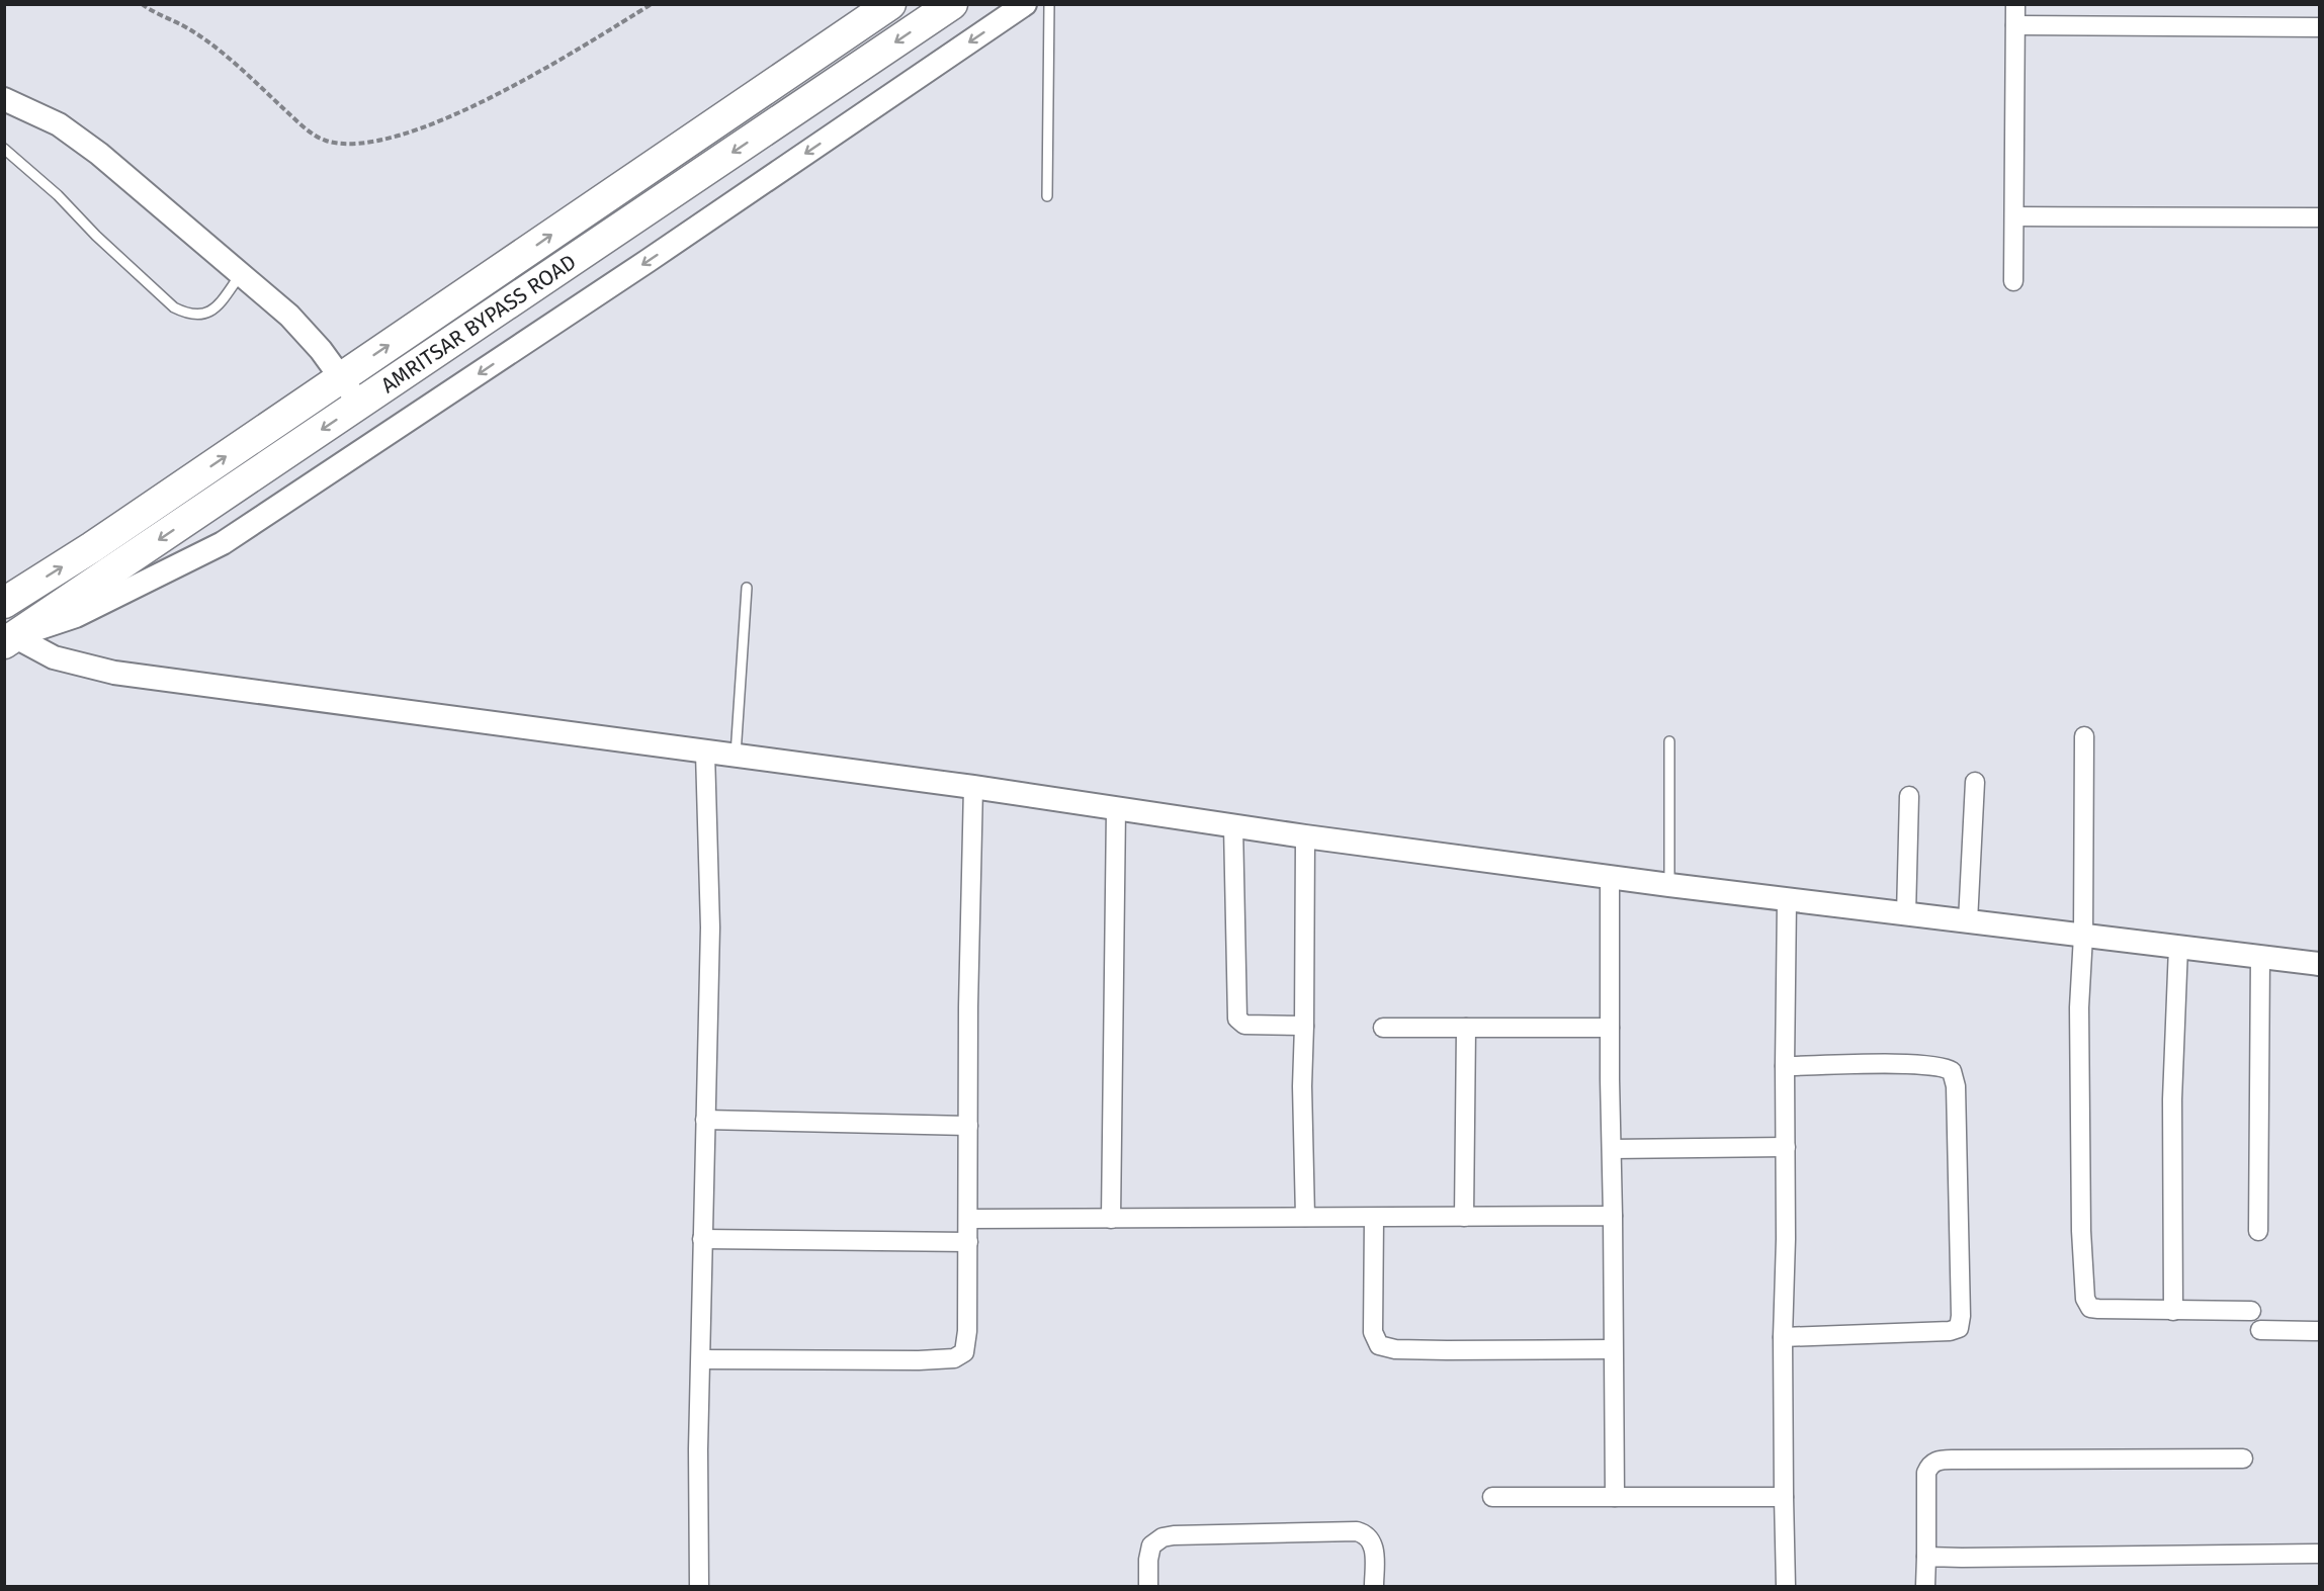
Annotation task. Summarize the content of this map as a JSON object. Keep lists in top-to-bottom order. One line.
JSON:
{"streets":{"highway":["AMRITSAR BYPASS ROAD"]}}
